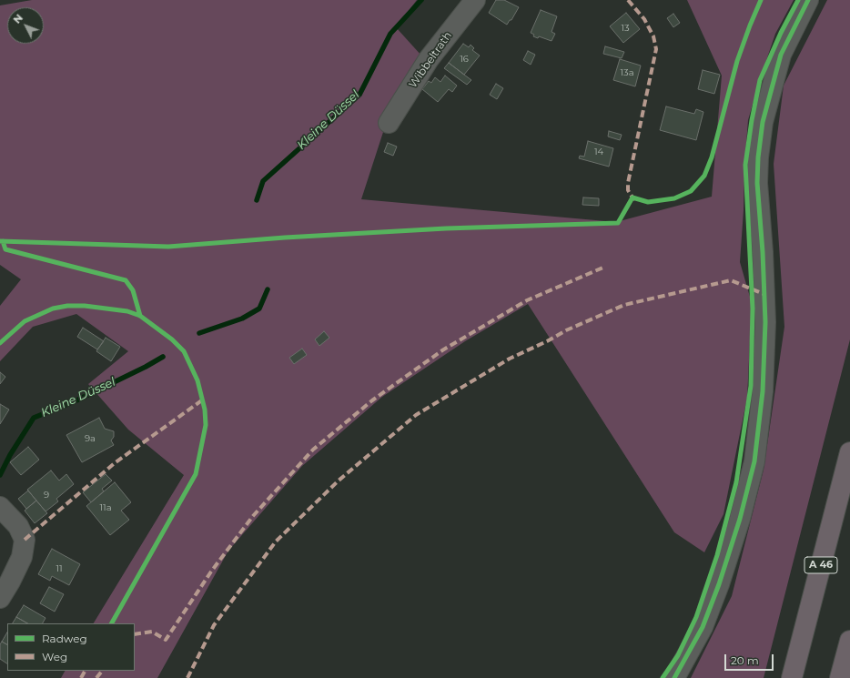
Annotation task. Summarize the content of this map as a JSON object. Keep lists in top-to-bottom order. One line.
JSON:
{"streets":{"highway":["A 46"],"street":["Wibbeltrath"]},"water":["Kleine Düssel"],"house_numbers":["13","16","13a","14","9a","9","11a","11"],"legend":["Radweg","Weg"],"scale_bar":"20 m","north":"top left"}
